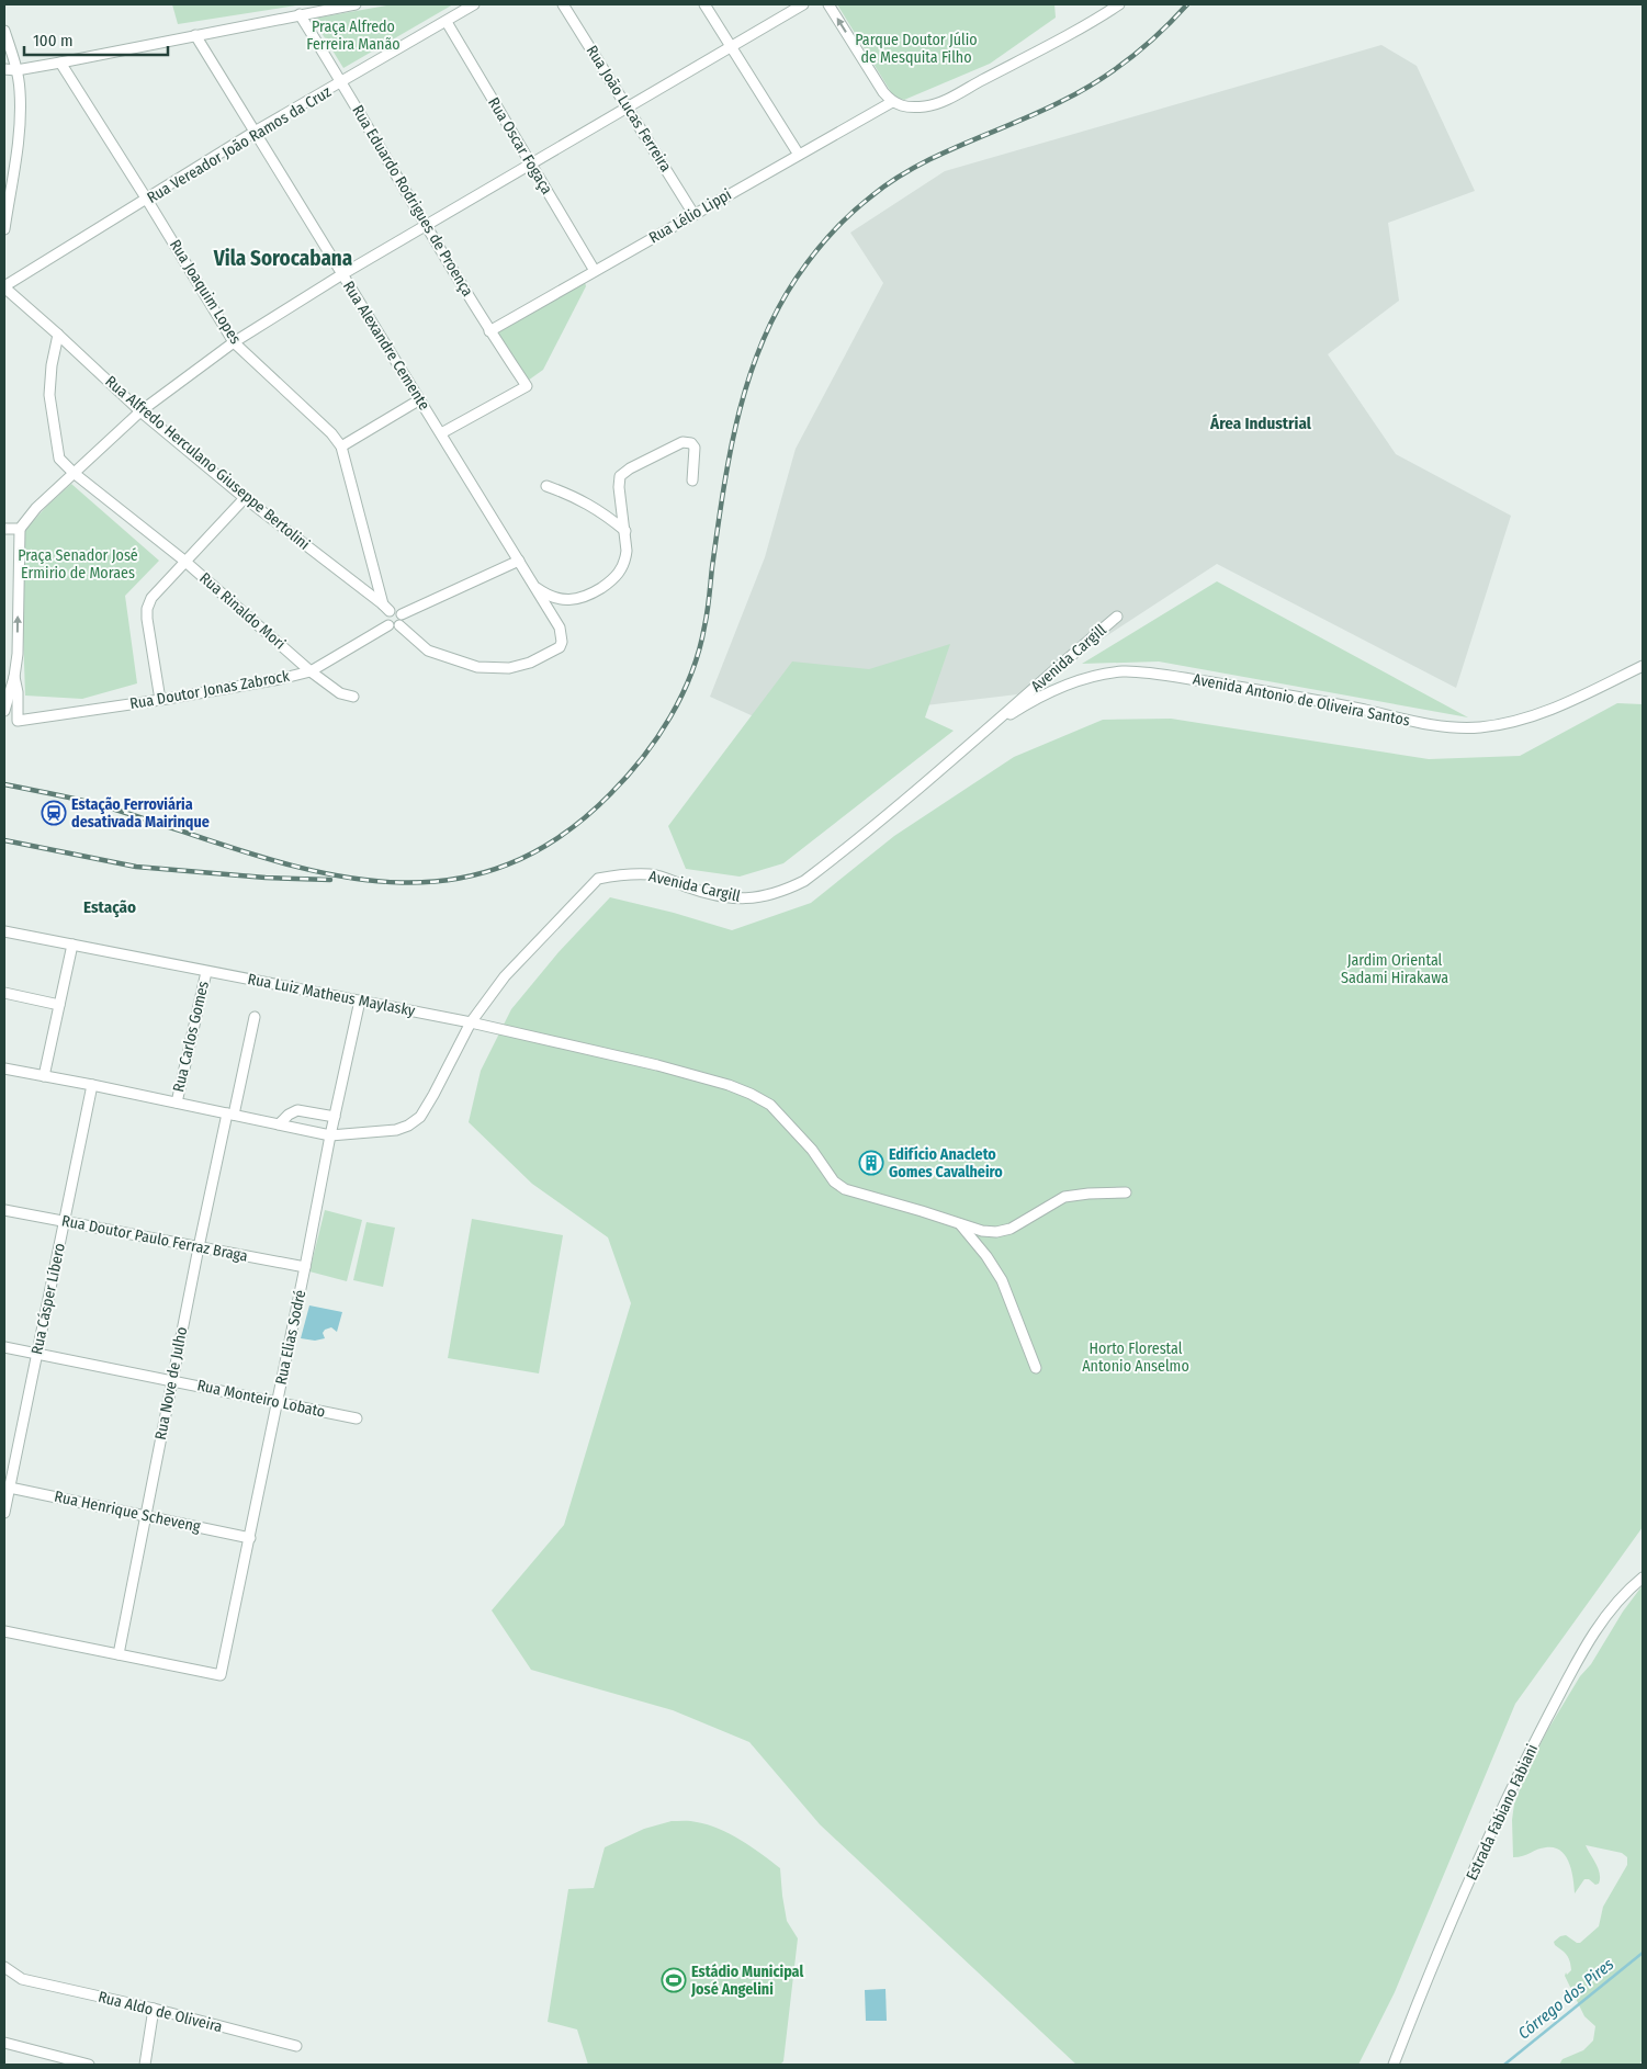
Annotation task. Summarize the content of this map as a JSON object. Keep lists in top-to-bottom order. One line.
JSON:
{"streets":{"street":["Rua João Lucas Ferreira","Rua Vereador João Ramos da Cruz","Rua Oscar Fogaça","Rua Eduardo Rodrigues de Proença","Rua Lélio Lippi","Rua Joaquim Lopes","Rua Alexandre Cemente","Rua Alfredo Herculano Giuseppe Bertolini","Rua Rinaldo Mori","Avenida Cargill","Rua Doutor Jonas Zabrock","Avenida Antonio de Oliveira Santos","Rua Luiz Matheus Maylasky","Rua Carlos Gomes","Rua Doutor Paulo Ferraz Braga","Rua Cásper Líbero","Rua Elias Sodré","Rua Nove de Julho","Rua Monteiro Lobato","Rua Henrique Scheveng","Estrada Fabiano Fabiani","Rua Aldo de Oliveira"]},"crossings":[["Rua João Lucas Ferreira","Rua Lélio Lippi"],["Rua Vereador João Ramos da Cruz","Rua Oscar Fogaça"],["Rua Vereador João Ramos da Cruz","Rua Eduardo Rodrigues de Proença"],["Rua Vereador João Ramos da Cruz","Rua Joaquim Lopes"],["Rua Vereador João Ramos da Cruz","Rua Alexandre Cemente"],["Rua Vereador João Ramos da Cruz","Rua Alfredo Herculano Giuseppe Bertolini"],["Rua Oscar Fogaça","Rua Lélio Lippi"],["Rua Eduardo Rodrigues de Proença","Rua Lélio Lippi"],["Rua Eduardo Rodrigues de Proença","Rua Alexandre Cemente"],["Rua Joaquim Lopes","Rua Alexandre Cemente"],["Rua Joaquim Lopes","Rua Alfredo Herculano Giuseppe Bertolini"],["Rua Joaquim Lopes","Rua Doutor Jonas Zabrock"],["Rua Alexandre Cemente","Rua Alfredo Herculano Giuseppe Bertolini"],["Rua Alexandre Cemente","Rua Doutor Jonas Zabrock"],["Rua Alfredo Herculano Giuseppe Bertolini","Rua Rinaldo Mori"],["Rua Alfredo Herculano Giuseppe Bertolini","Rua Doutor Jonas Zabrock"],["Rua Rinaldo Mori","Rua Doutor Jonas Zabrock"],["Avenida Cargill","Avenida Antonio de Oliveira Santos"],["Avenida Cargill","Rua Luiz Matheus Maylasky"],["Avenida Cargill","Rua Carlos Gomes"],["Avenida Cargill","Rua Cásper Líbero"],["Avenida Cargill","Rua Elias Sodré"],["Avenida Cargill","Rua Nove de Julho"],["Rua Luiz Matheus Maylasky","Rua Carlos Gomes"],["Rua Luiz Matheus Maylasky","Rua Elias Sodré"],["Rua Doutor Paulo Ferraz Braga","Rua Cásper Líbero"],["Rua Doutor Paulo Ferraz Braga","Rua Elias Sodré"],["Rua Doutor Paulo Ferraz Braga","Rua Nove de Julho"],["Rua Cásper Líbero","Rua Monteiro Lobato"],["Rua Cásper Líbero","Rua Henrique Scheveng"],["Rua Elias Sodré","Rua Nove de Julho"],["Rua Elias Sodré","Rua Monteiro Lobato"],["Rua Elias Sodré","Rua Henrique Scheveng"],["Rua Nove de Julho","Rua Monteiro Lobato"],["Rua Nove de Julho","Rua Henrique Scheveng"]],"districts":["Vila Sorocabana","Área Industrial","Estação"],"water":["Córrego dos Pires"],"parks":["Praça Alfredo Ferreira Manão","Parque Doutor Júlio de Mesquita Filho","Praça Senador José Ermirio de Moraes","Jardim Oriental Sadami Hirakawa","Horto Florestal Antonio Anselmo"],"places":{"station":["Estação Ferroviária desativada Mairinque"],"building":["Edifício Anacleto Gomes Cavalheiro"],"sports":["Estádio Municipal José Angelini"]},"scale_bar":"100 m"}
